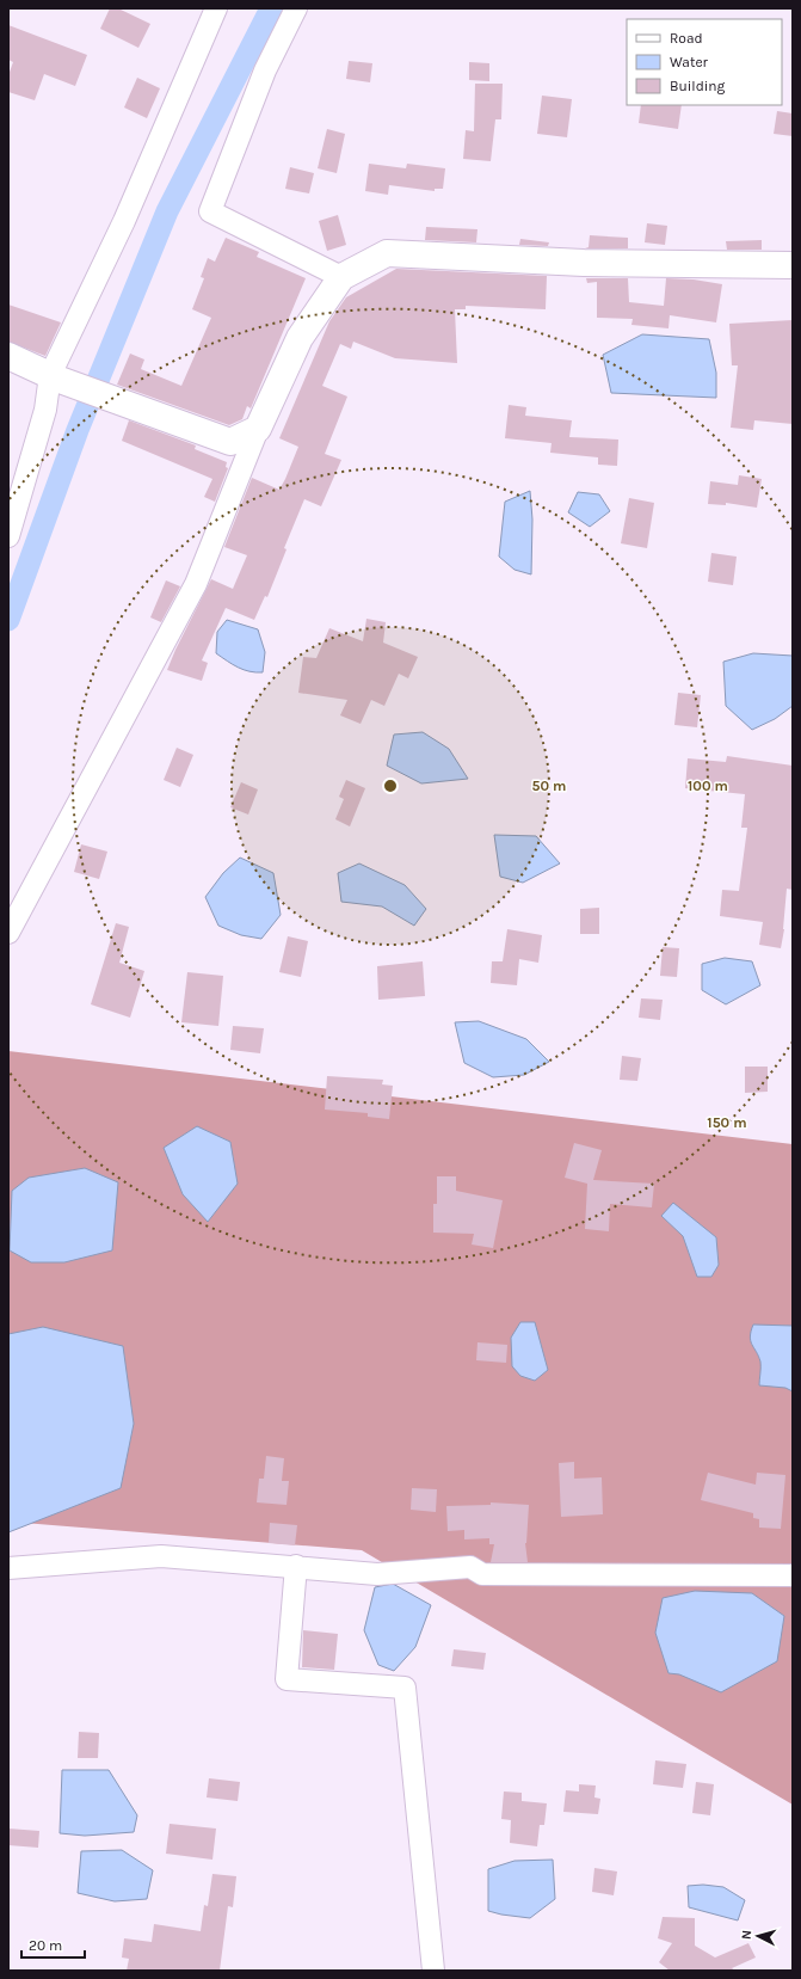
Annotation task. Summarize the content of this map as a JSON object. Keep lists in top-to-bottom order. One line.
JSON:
{"legend":["Road","Water","Building"],"scale_bar":"20 m","north":"left","rings":["50 m","100 m","150 m"]}
